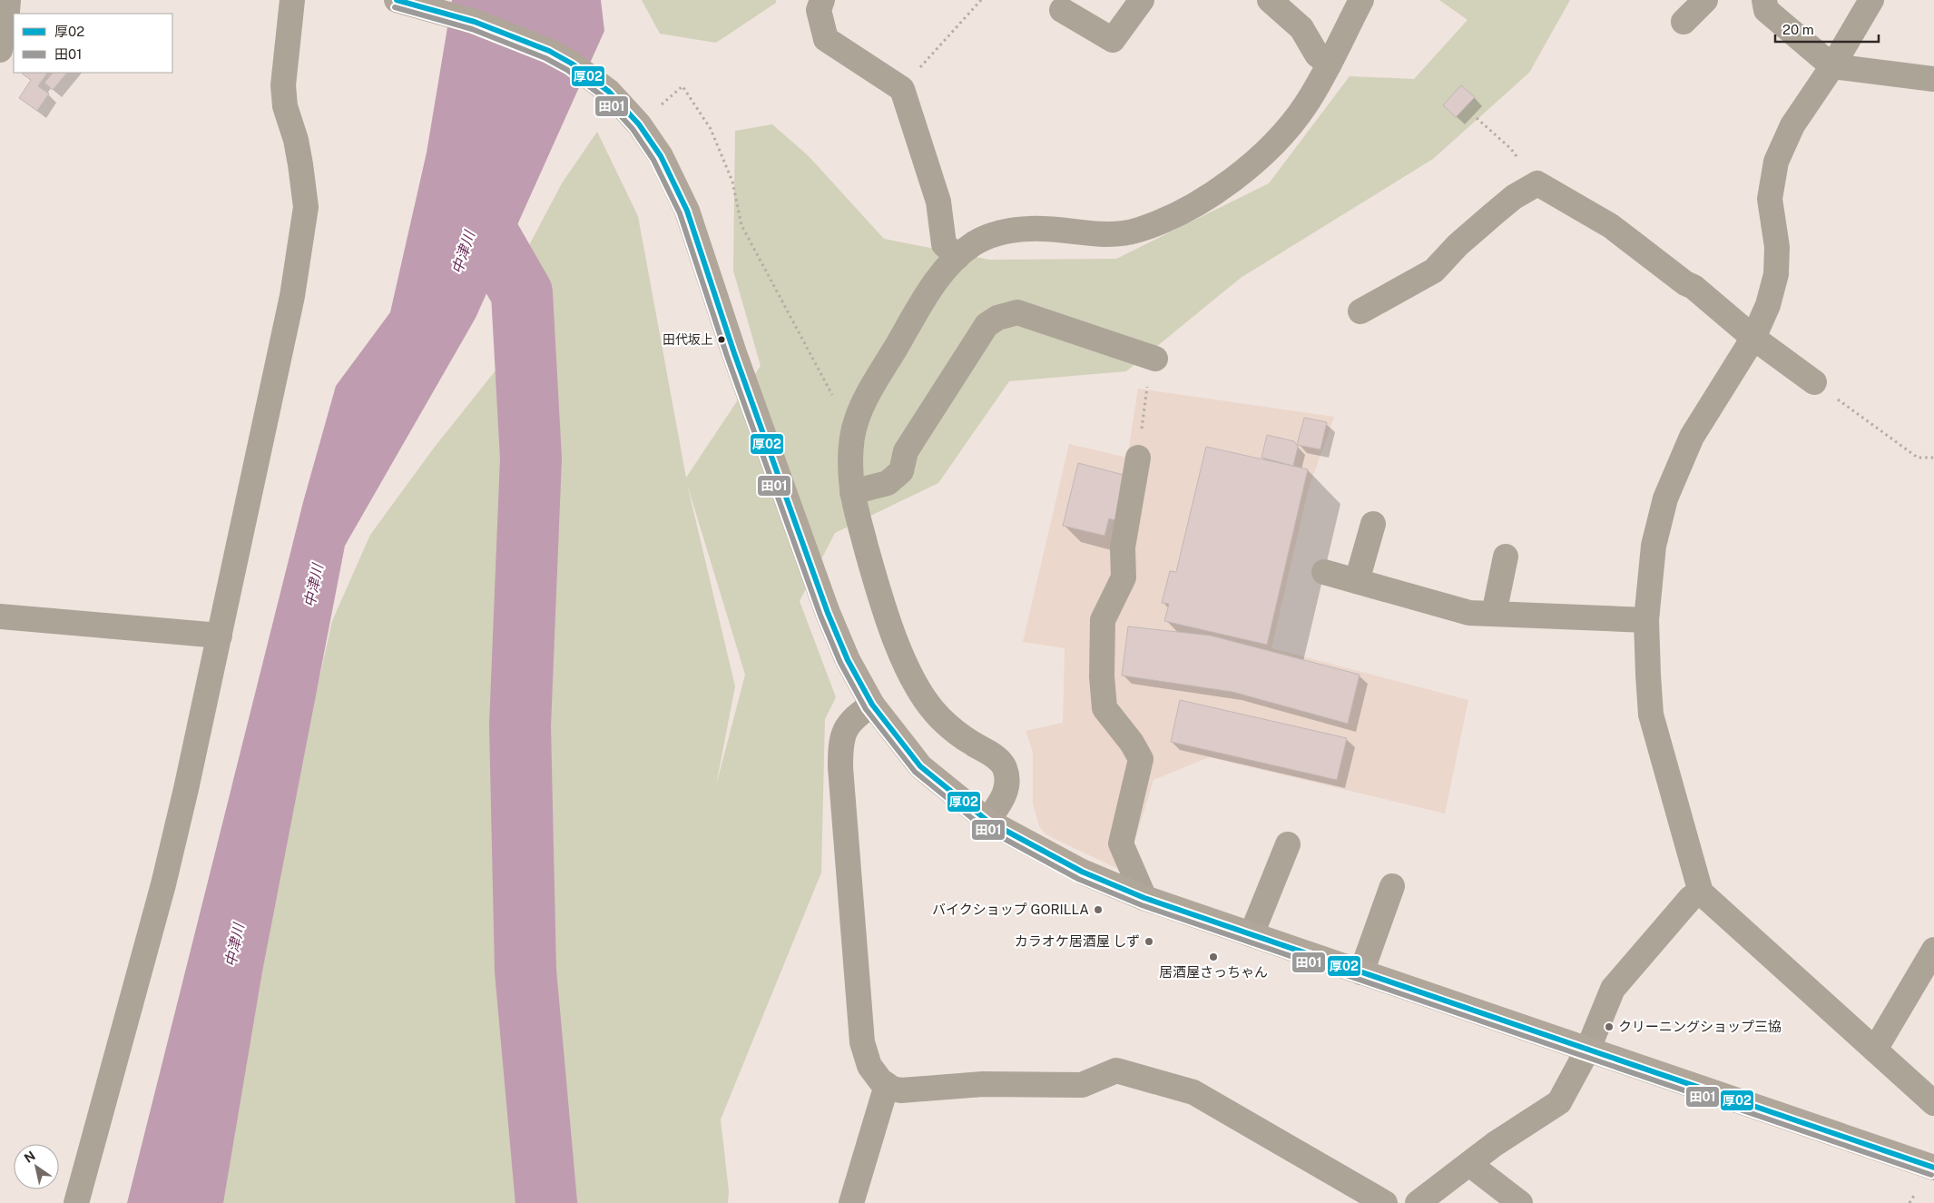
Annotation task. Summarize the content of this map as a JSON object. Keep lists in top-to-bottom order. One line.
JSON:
{"water":["中津川"],"places":["田代坂上","バイクショップ GORILLA","カラオケ居酒屋 しず","居酒屋さっちゃん","クリーニングショップ三協"],"lines":["transit line 厚02","transit line 田01"],"legend":["厚02","田01"],"scale_bar":"20 m","north":"top left"}
